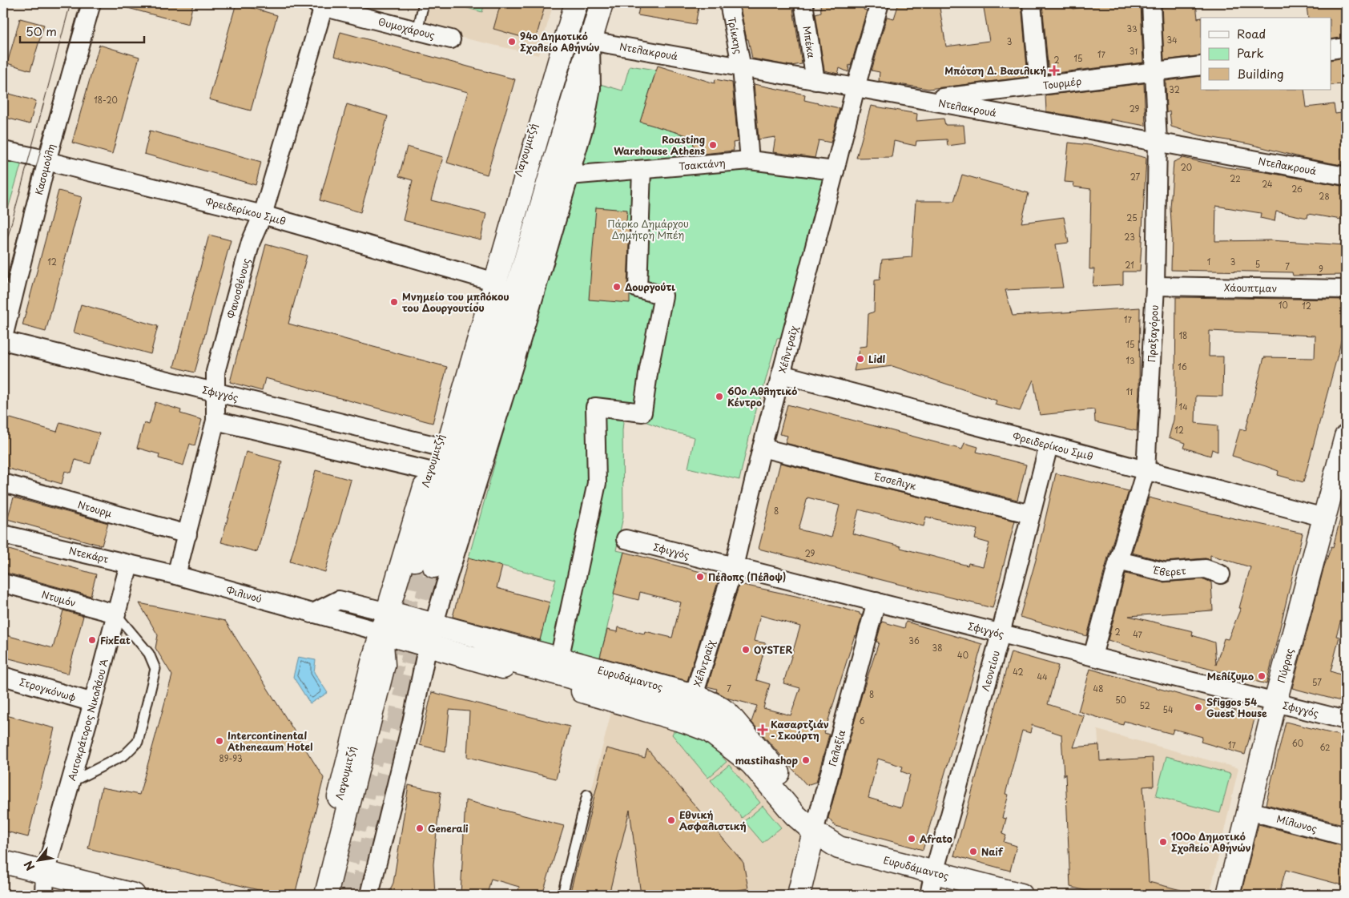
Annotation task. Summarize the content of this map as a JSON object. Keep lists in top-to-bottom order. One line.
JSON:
{"streets":{"street":["Θυμοχάρους","Τρίκκης","Μπέκα","Ντελακρουά","Τουρμέρ","Λαγουμιτζή","Τσακτάνη","Κασομούλη","Φρειδερίκου Σμιθ","Χάουπτμαν","Φανοσθένους","Πραξαγόρου","Χέλντραϊχ","Σφιγγός","Έσσελιγκ","Ντουρμ","Ντεκάρτ","Έβερετ","Φιλινού","Ντυμόν","Πύρρας","Λεοντίου","Ευρυδάμαντος","Στρογκόνωφ","Αυτοκράτορος Νικολάου Α΄","Γαλαξία","Μίλωνος"]},"crossings":[["Θυμοχάρους","Φανοσθένους"],["Τρίκκης","Ντελακρουά"],["Τρίκκης","Τσακτάνη"],["Μπέκα","Ντελακρουά"],["Ντελακρουά","Τουρμέρ"],["Ντελακρουά","Λαγουμιτζή"],["Ντελακρουά","Πραξαγόρου"],["Ντελακρουά","Χέλντραϊχ"],["Τουρμέρ","Πραξαγόρου"],["Λαγουμιτζή","Τσακτάνη"],["Λαγουμιτζή","Φρειδερίκου Σμιθ"],["Λαγουμιτζή","Σφιγγός"],["Λαγουμιτζή","Φιλινού"],["Λαγουμιτζή","Ευρυδάμαντος"],["Τσακτάνη","Χέλντραϊχ"],["Κασομούλη","Φρειδερίκου Σμιθ"],["Φρειδερίκου Σμιθ","Φανοσθένους"],["Φρειδερίκου Σμιθ","Πραξαγόρου"],["Φρειδερίκου Σμιθ","Χέλντραϊχ"],["Φρειδερίκου Σμιθ","Πύρρας"],["Φρειδερίκου Σμιθ","Λεοντίου"],["Χάουπτμαν","Πραξαγόρου"],["Φανοσθένους","Σφιγγός"],["Φανοσθένους","Ντουρμ"],["Φανοσθένους","Ντεκάρτ"],["Φανοσθένους","Φιλινού"],["Πραξαγόρου","Σφιγγός"],["Πραξαγόρου","Έβερετ"],["Χέλντραϊχ","Σφιγγός"],["Χέλντραϊχ","Έσσελιγκ"],["Χέλντραϊχ","Ευρυδάμαντος"],["Σφιγγός","Πύρρας"],["Σφιγγός","Λεοντίου"],["Σφιγγός","Γαλαξία"],["Έσσελιγκ","Λεοντίου"],["Ντεκάρτ","Φιλινού"],["Ντεκάρτ","Αυτοκράτορος Νικολάου Α΄"],["Φιλινού","Ευρυδάμαντος"],["Ντυμόν","Αυτοκράτορος Νικολάου Α΄"],["Πύρρας","Μίλωνος"],["Λεοντίου","Ευρυδάμαντος"],["Ευρυδάμαντος","Γαλαξία"],["Στρογκόνωφ","Αυτοκράτορος Νικολάου Α΄"]],"parks":["Πάρκο Δημάρχου Δημήτρη Μπέη"],"places":{"other":["94ο Δημοτικό Σχολείο Αθηνών","Roasting Warehouse Athens","Δουργούτι","Μνημείο του μπλόκου του Δουργουτίου","Lidl","60ο Αθλητικό Κέντρο","Πέλοπς (Πέλοψ)","FixEat","OYSTER","Μελίζυμο","Sfiggos 54 Guest House","Intercontinental Atheneaum Hotel","mastihashop","Εθνική Ασφαλιστική","Generali","Afrato","100ο Δημοτικό Σχολείο Αθηνών","Naif"],"health":["Μπότση Δ. Βασιλική","Κασαρτζιάν - Σκούρτη"]},"house_numbers":["33","34","3","31","17","15","2","32","18-20","29","20","27","22","24","26","28","25","23","12","1","3","5","21","7","9","10","12","17","18","15","13","16","11","14","12","8","29","2","47","36","38","40","42","44","57","7","48","8","50","52","54","6","60","17","62","89-93"],"legend":["Road","Park","Building"],"scale_bar":"50 m","north":"bottom left"}
